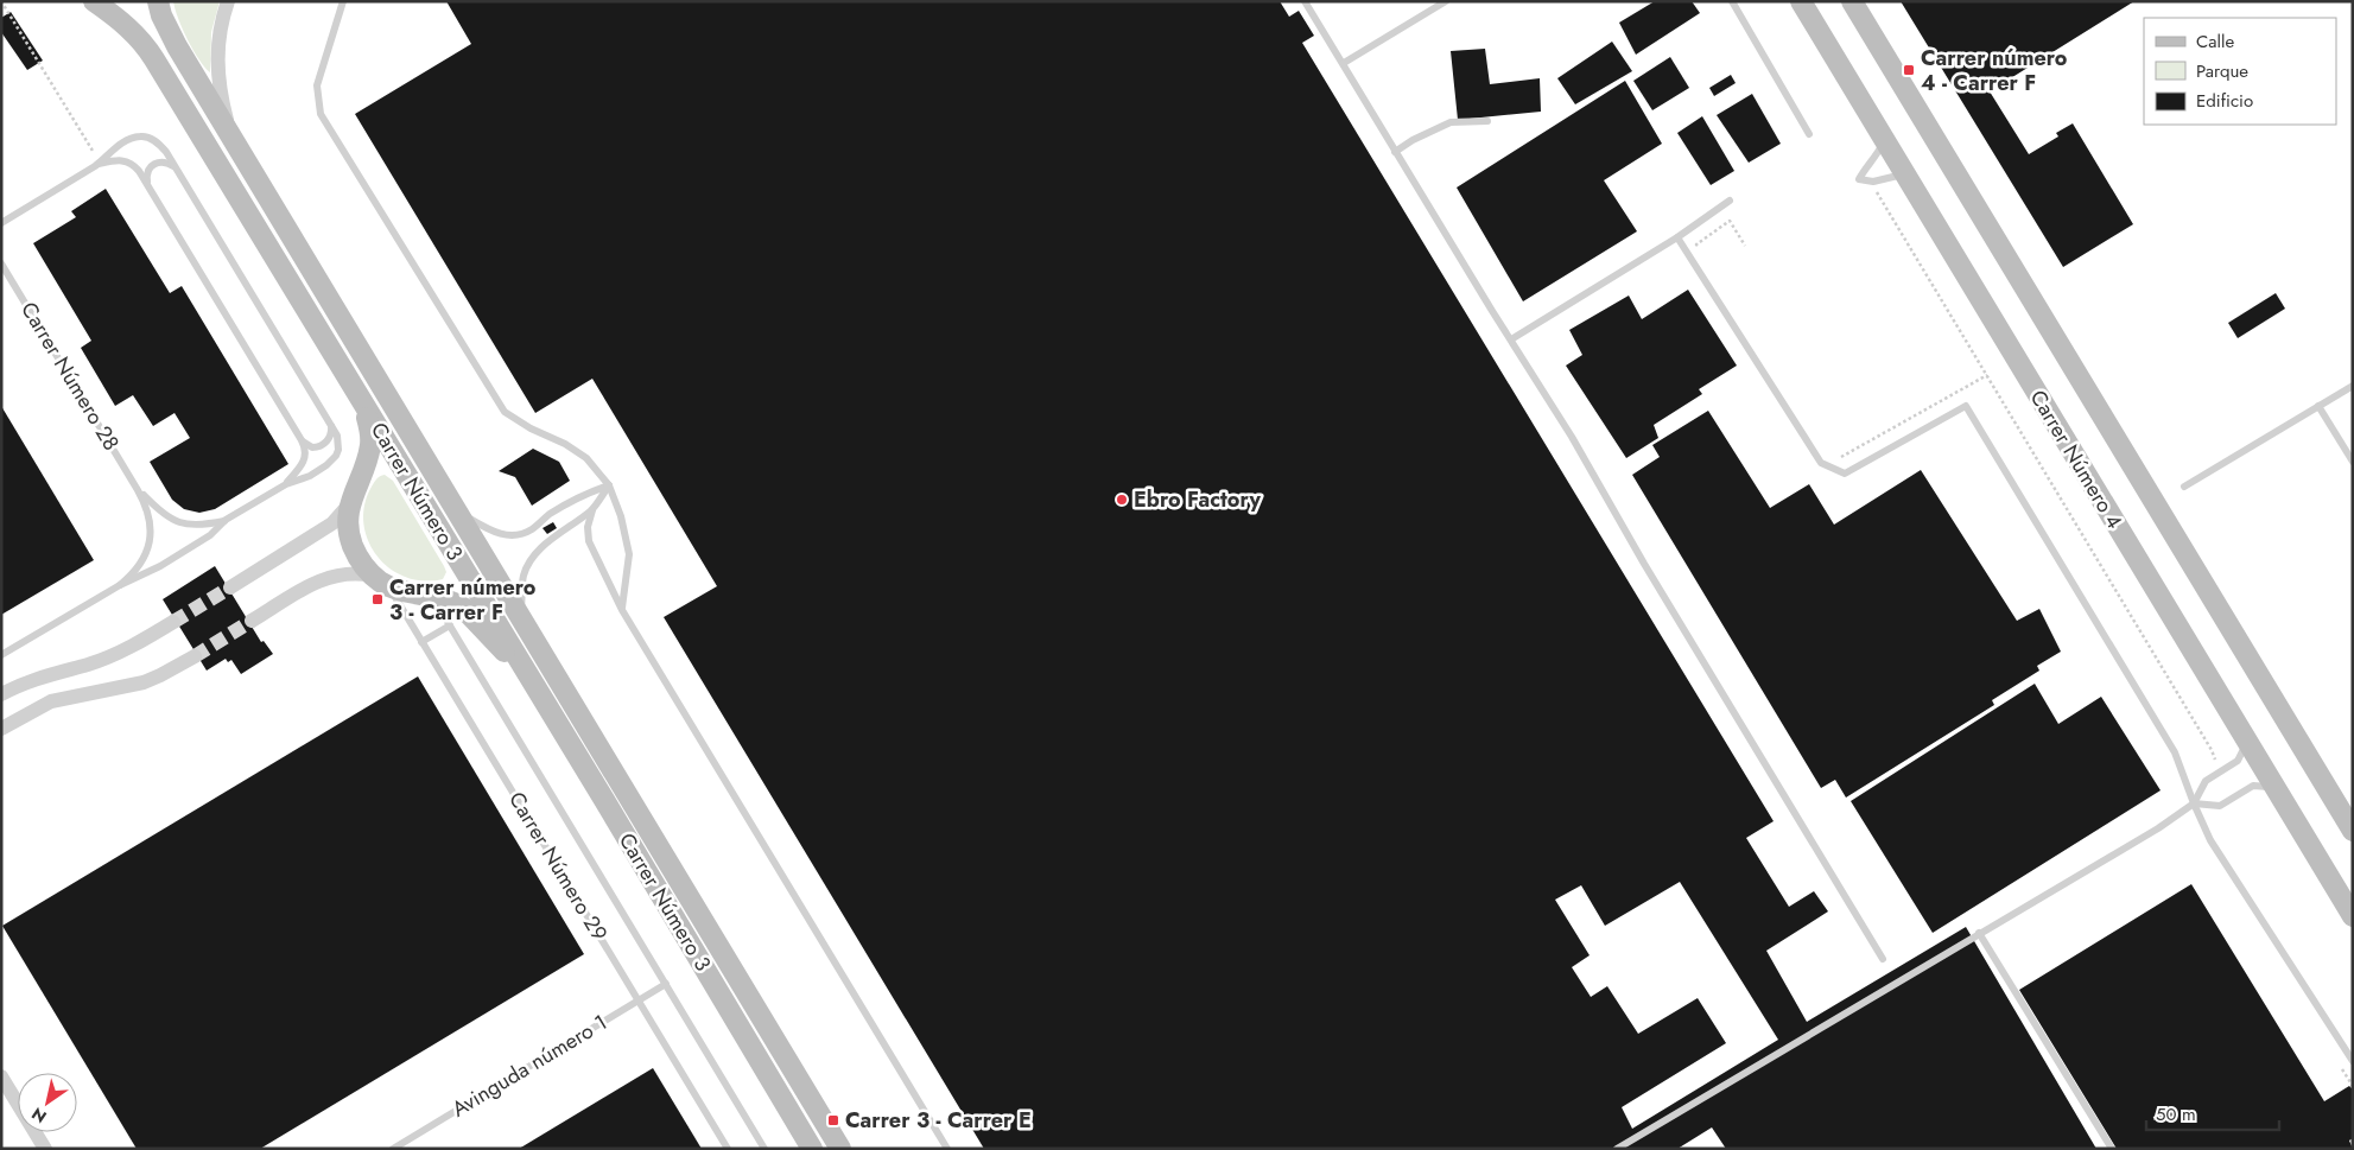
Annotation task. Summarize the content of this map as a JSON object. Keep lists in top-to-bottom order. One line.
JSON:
{"streets":{"main road":["Carrer Número 4","Carrer Número 3"],"lane":["Carrer Número 28","Carrer Número 29","Avinguda número 1"]},"crossings":[["Carrer Número 29","Avinguda número 1"]],"places":{"transit":["Carrer número 4 - Carrer F","Carrer número 3 - Carrer F","Carrer 3 - Carrer E"],"other":["Ebro Factory"]},"legend":["Calle","Parque","Edificio"],"scale_bar":"50 m","north":"bottom left"}
